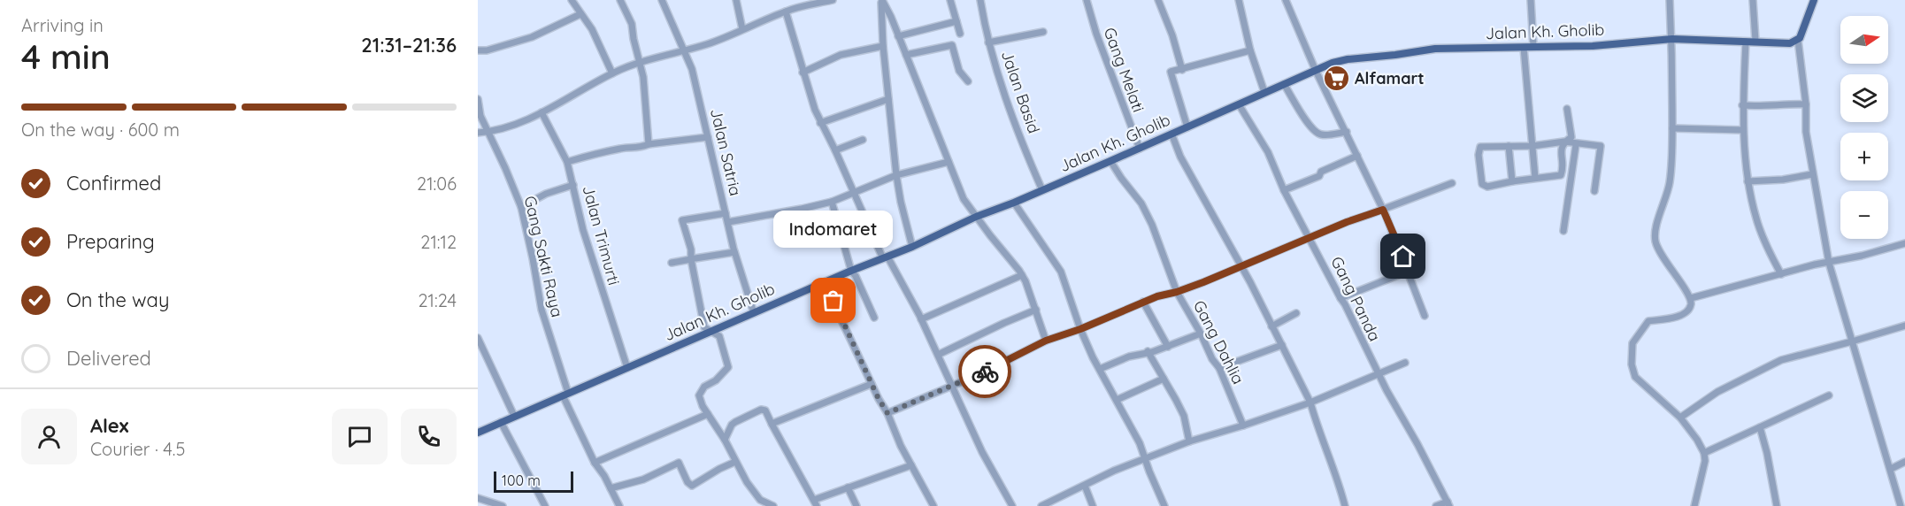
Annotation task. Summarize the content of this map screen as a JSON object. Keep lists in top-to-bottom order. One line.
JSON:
{"streets":{"main road":["Jalan Kh. Gholib"],"street":["Gang Melati","Jalan Basid","Jalan Satria","Jalan Trimurti","Gang Sakti Raya","Gang Panda","Gang Dahlia"]},"crossings":[["Jalan Kh. Gholib","Gang Melati"],["Jalan Kh. Gholib","Jalan Basid"],["Jalan Kh. Gholib","Jalan Satria"],["Jalan Kh. Gholib","Jalan Trimurti"],["Jalan Kh. Gholib","Gang Sakti Raya"],["Jalan Kh. Gholib","Gang Panda"],["Jalan Kh. Gholib","Gang Dahlia"]],"places":{"supermarket":["Alfamart"],"other":["Indomaret"]},"scale_bar":"100 m","north":"right","page":{"heading":["4 min","Arriving in","21:31–21:36"],"panel":["Alex","Courier · 4.5"],"map_buttons":["+","−"],"bar":"On the way · 600 m","list":[["Confirmed","21:06"],["Preparing","21:12"],["On the way","21:24"],"Delivered"],"bubble":"Indomaret","scale":"100 m"}}
